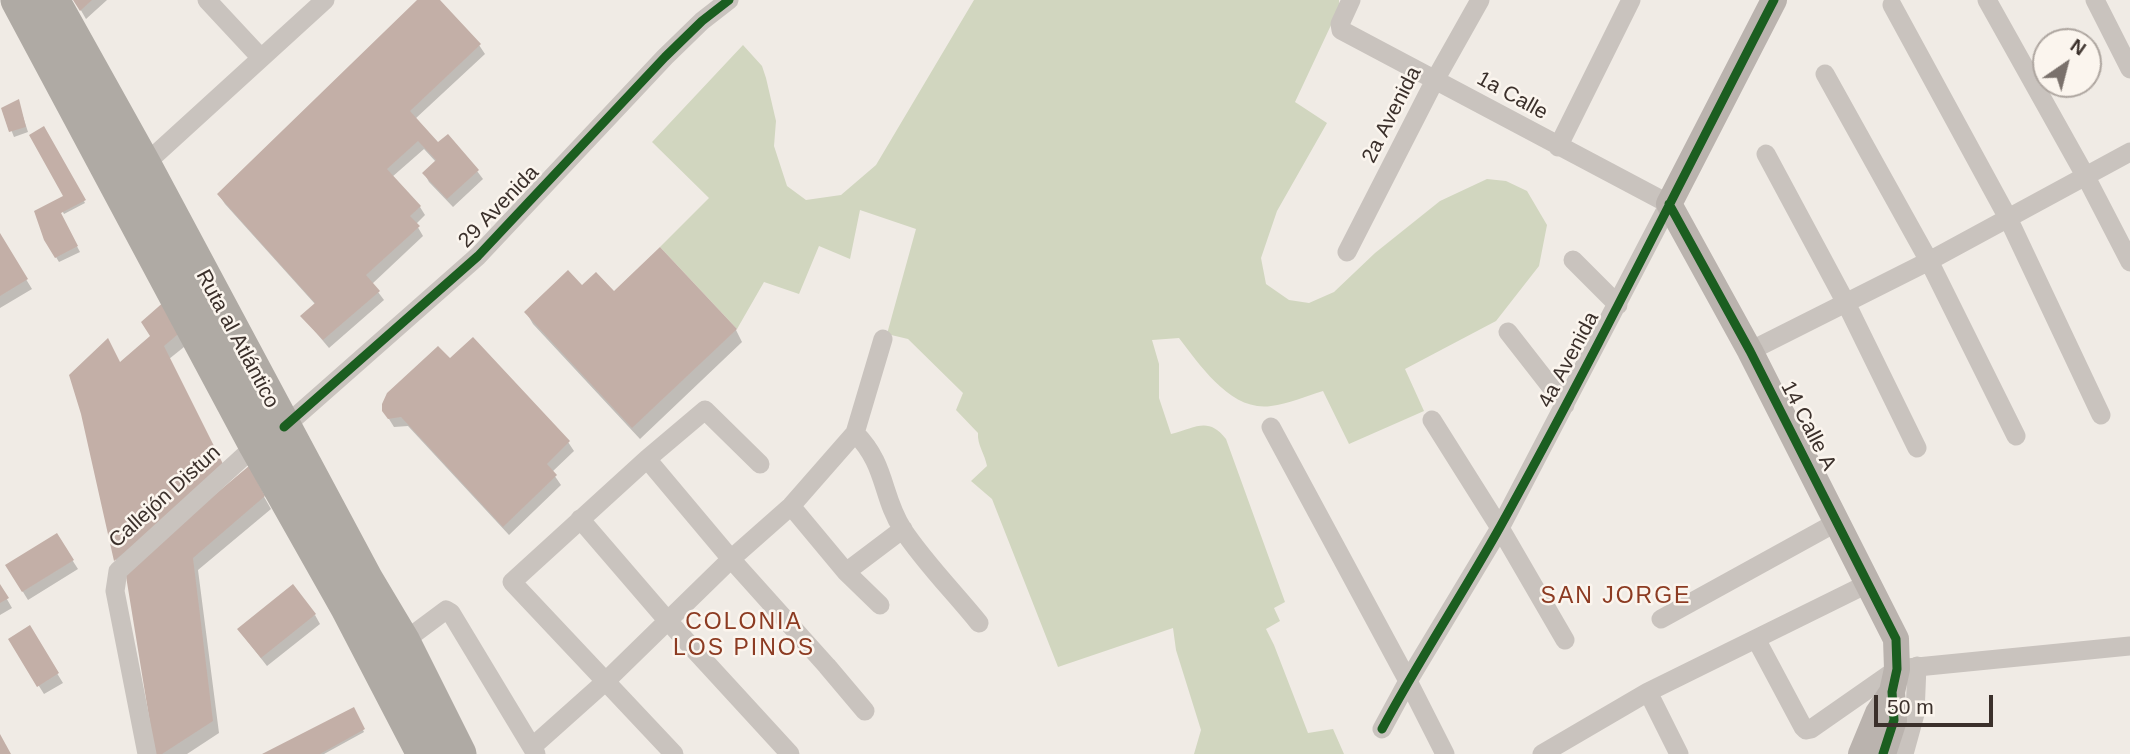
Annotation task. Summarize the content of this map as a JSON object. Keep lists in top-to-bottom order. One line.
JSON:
{"streets":{"highway":["Ruta al Atlántico"],"street":["1a Calle","2a Avenida","29 Avenida","4a Avenida","14 Calle A","Callejón Distun"]},"crossings":[["1a Calle","2a Avenida"],["1a Calle","4a Avenida"],["1a Calle","14 Calle A"],["29 Avenida","Ruta al Atlántico"],["29 Avenida","Callejón Distun"],["Ruta al Atlántico","Callejón Distun"],["4a Avenida","14 Calle A"]],"districts":["SAN JORGE","COLONIA LOS PINOS"],"scale_bar":"50 m","north":"top right"}
